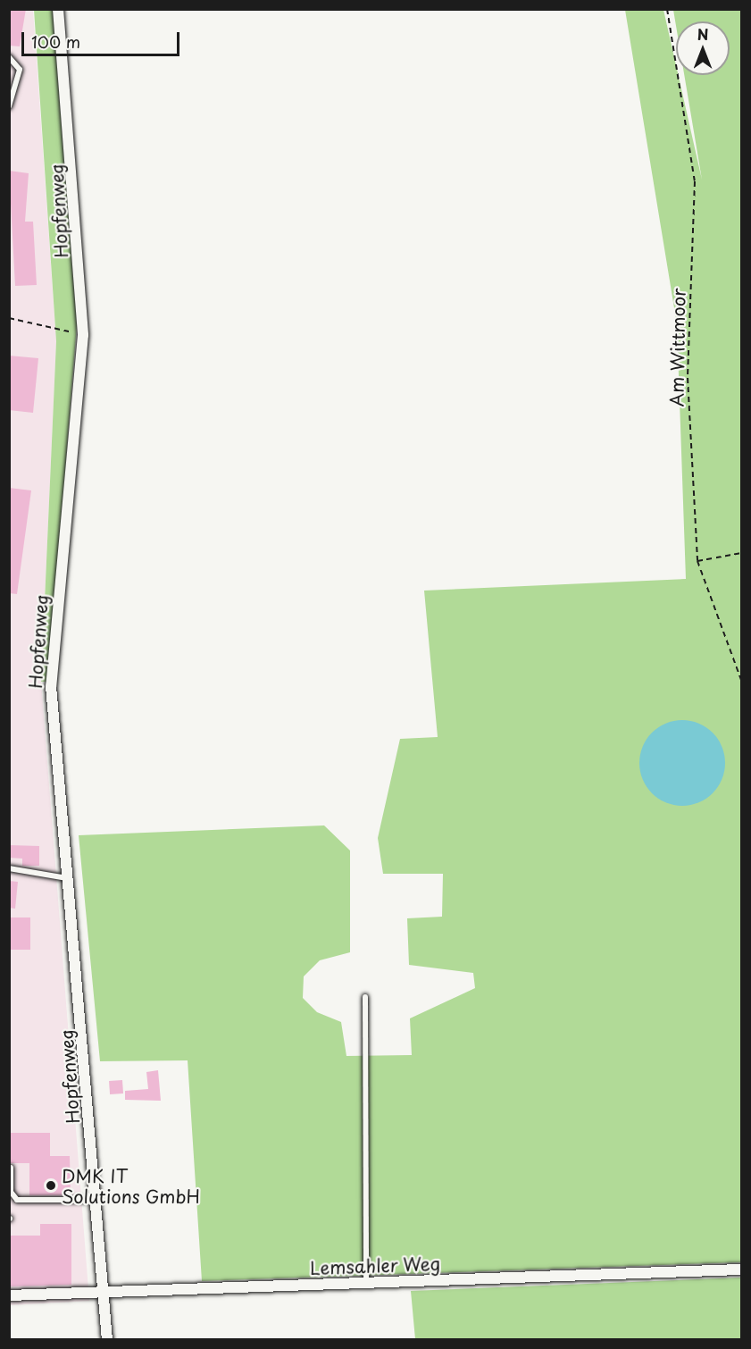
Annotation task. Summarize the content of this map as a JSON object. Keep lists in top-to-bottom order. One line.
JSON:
{"streets":{"street":["Hopfenweg","Lemsahler Weg"],"path":["Am Wittmoor"]},"crossings":[["Hopfenweg","Lemsahler Weg"]],"places":["DMK IT Solutions GmbH"],"scale_bar":"100 m","north":"top"}
